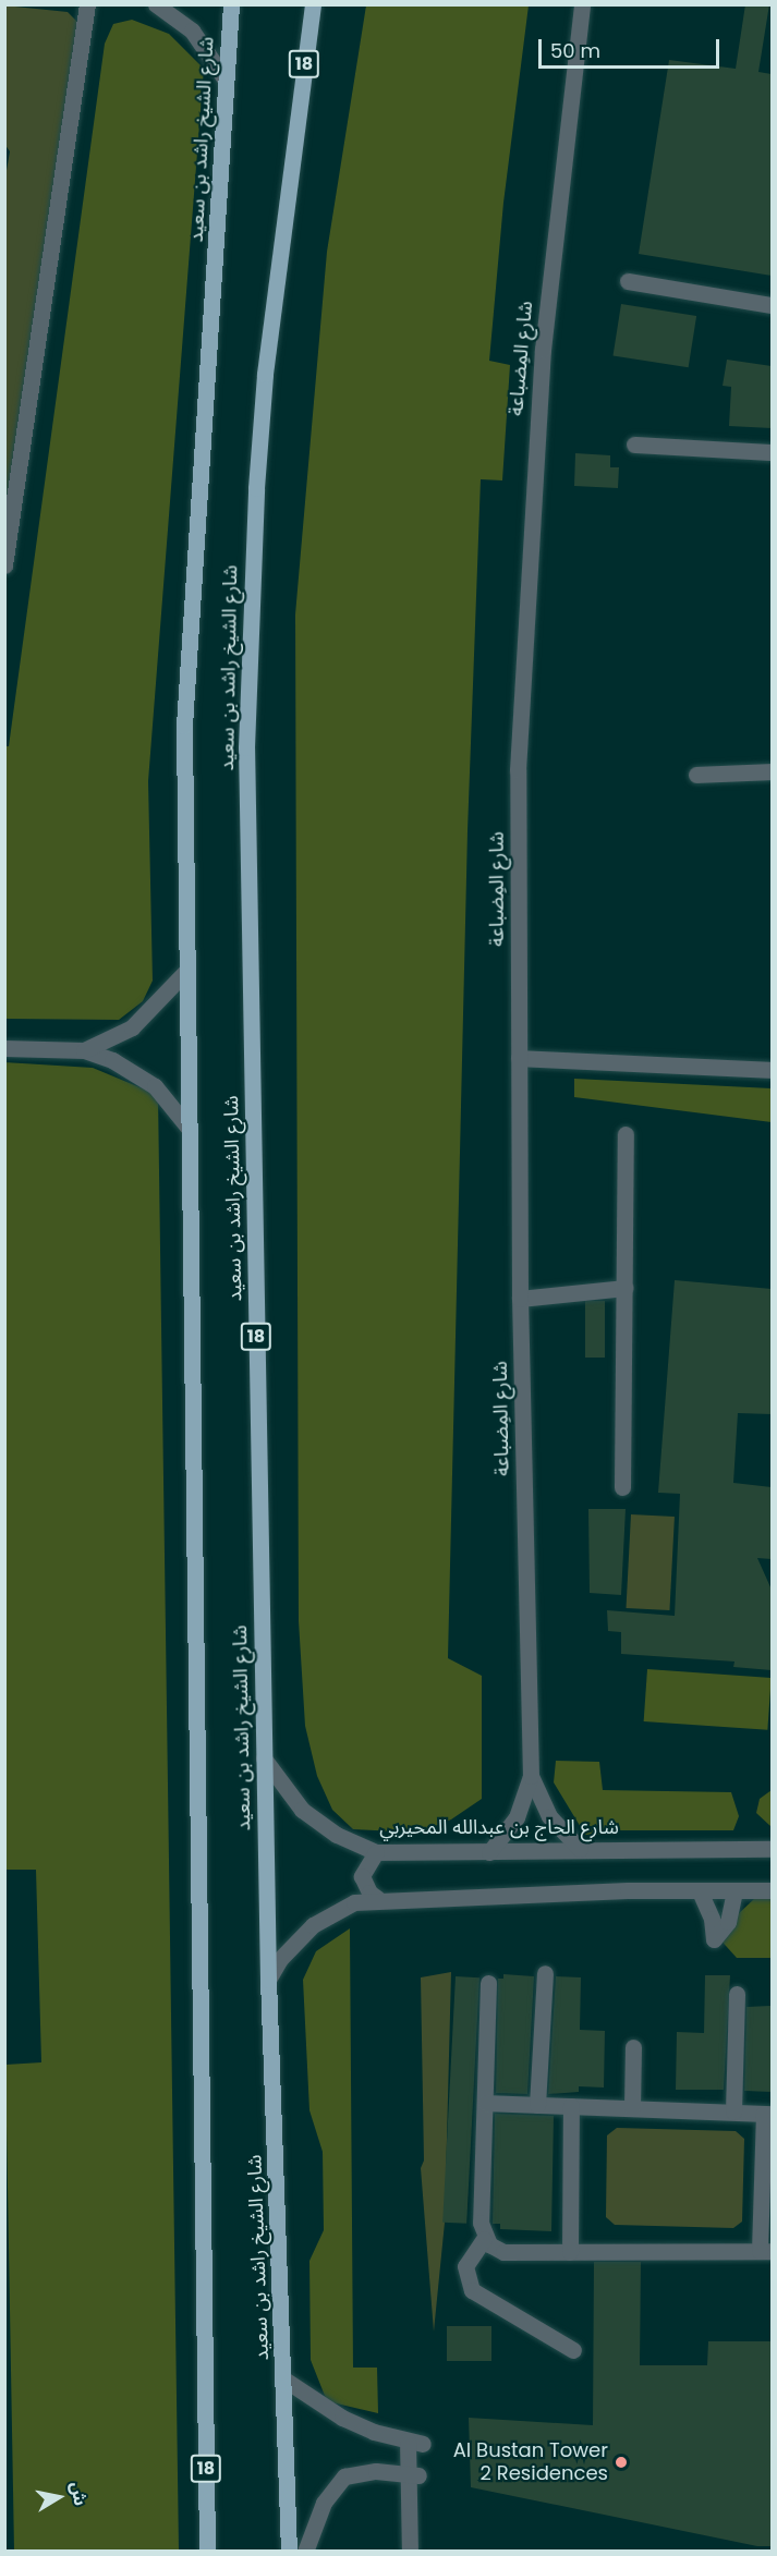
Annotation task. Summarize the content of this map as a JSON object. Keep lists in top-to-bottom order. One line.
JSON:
{"streets":{"main road":["18","شارع الشيخ راشد بن سعيد"],"street":["شارع المِضباعة","شارع الحاج بن عبدالله المحيربي"]},"crossings":[["شارع الشيخ راشد بن سعيد","شارع الحاج بن عبدالله المحيربي"],["شارع المِضباعة","شارع الحاج بن عبدالله المحيربي"]],"places":["Al Bustan Tower 2 Residences"],"scale_bar":"50 m","north":"right"}
